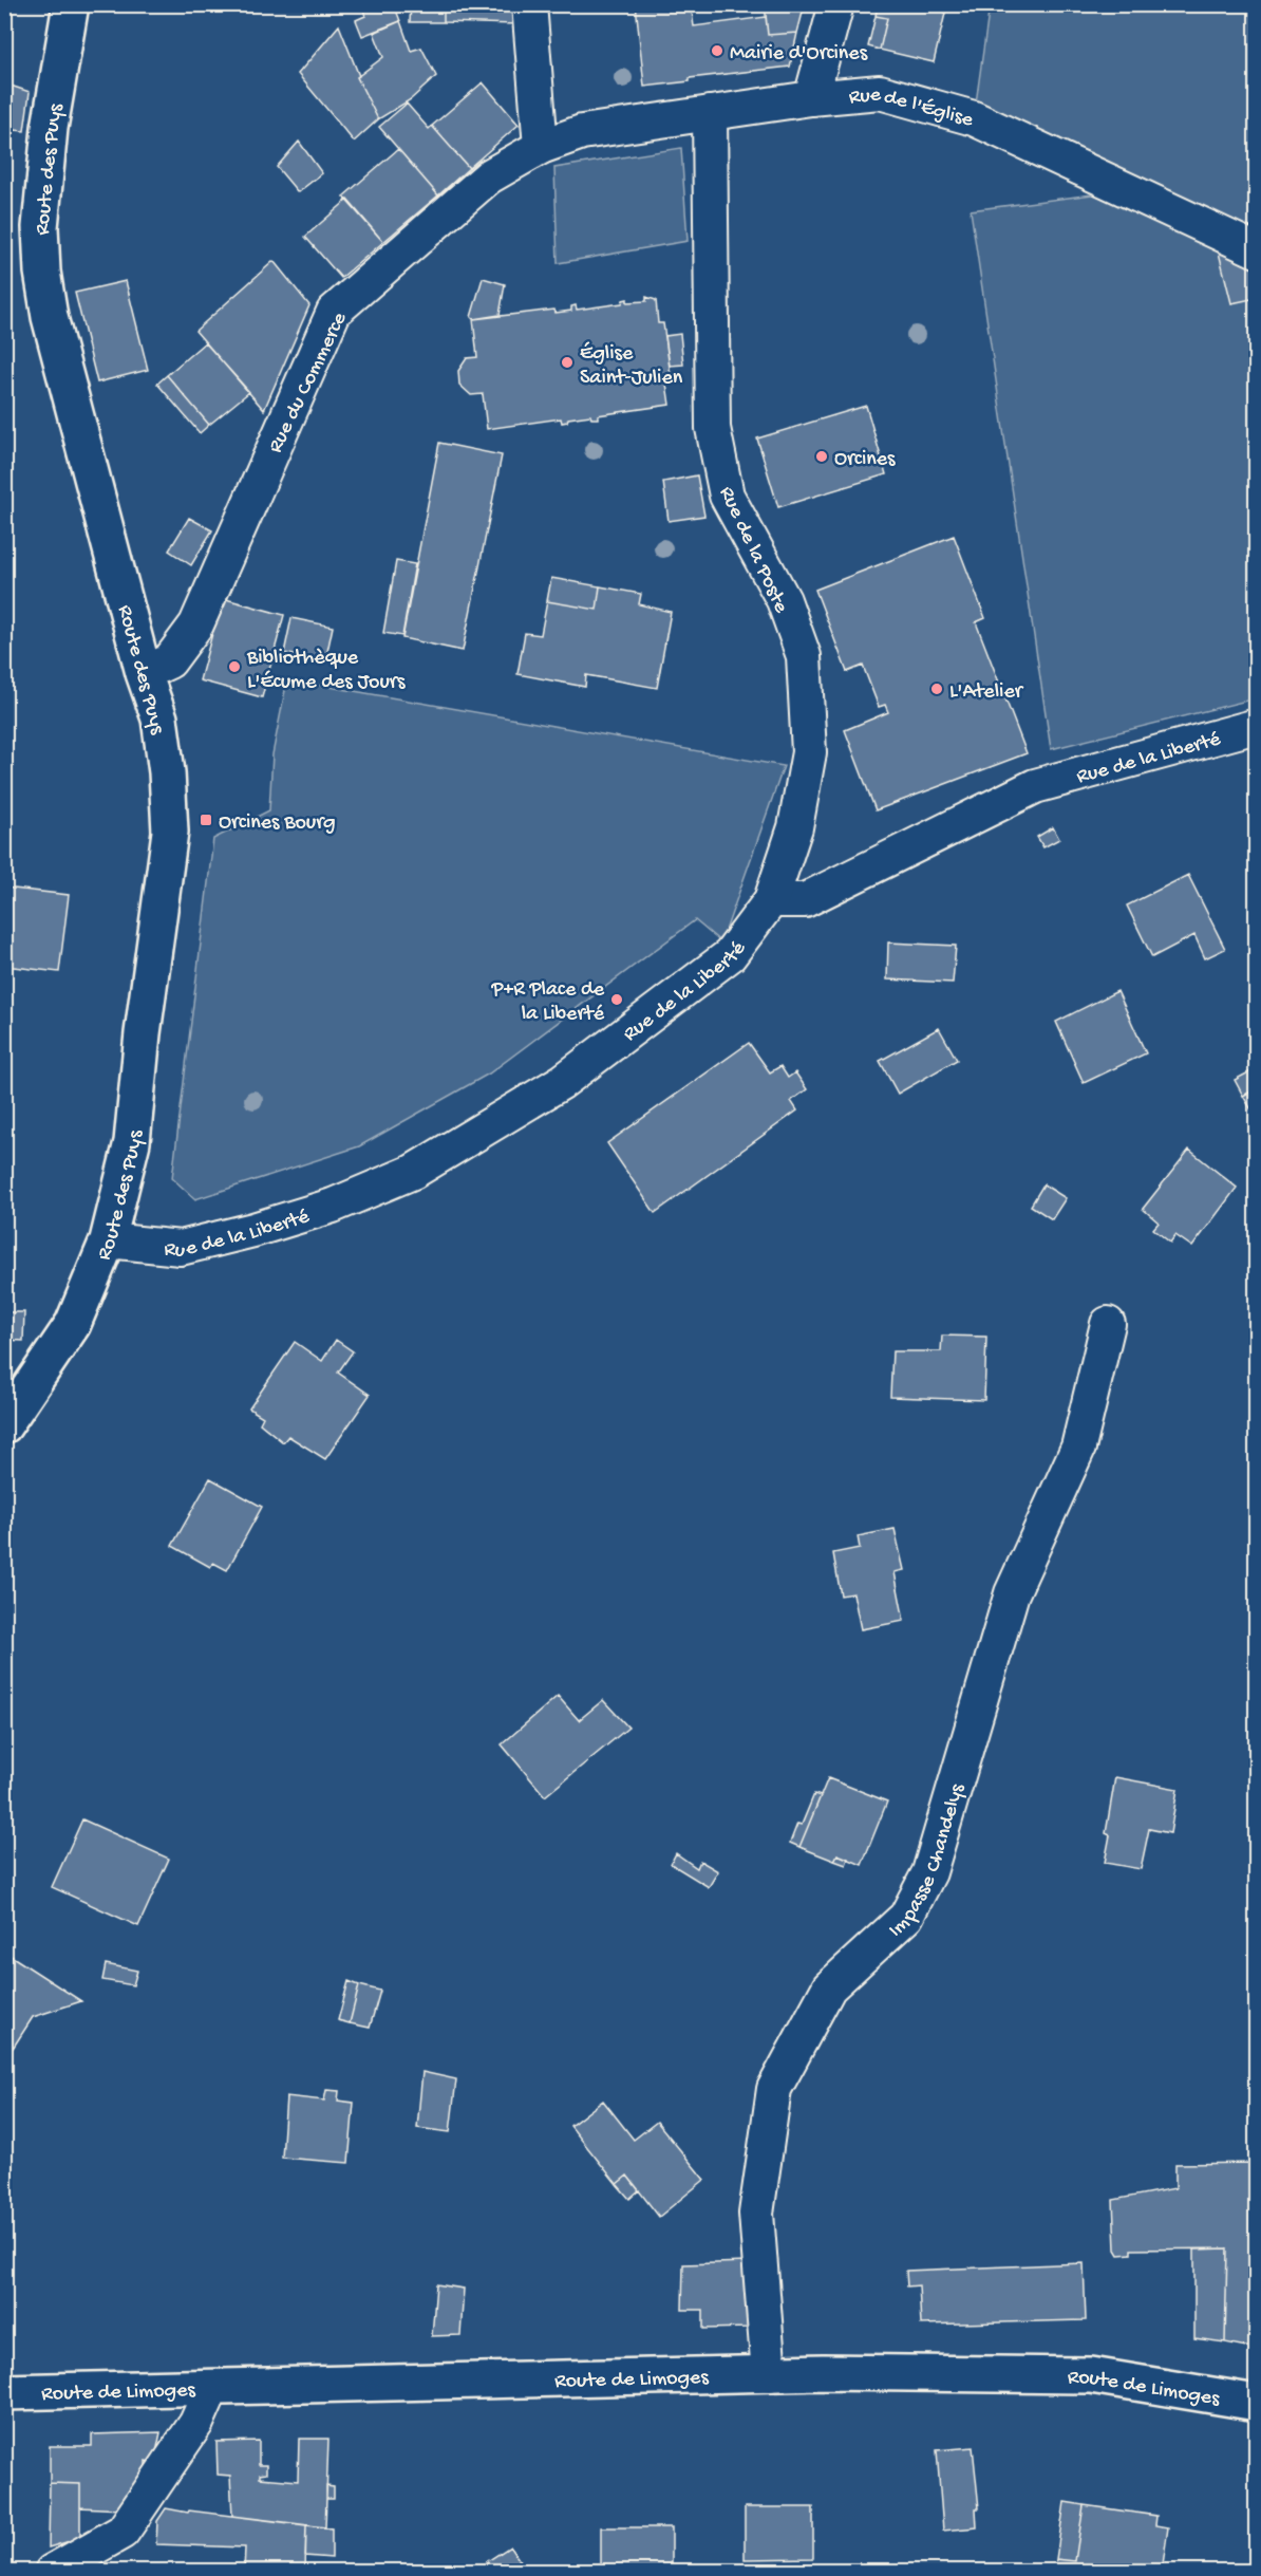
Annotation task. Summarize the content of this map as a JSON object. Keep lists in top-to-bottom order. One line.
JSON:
{"streets":{"main road":["Route des Puys","Route de Limoges"],"street":["Rue de l'Église","Rue du Commerce","Rue de la Poste","Rue de la Liberté","Impasse Chandelys"]},"crossings":[["Rue de l'Église","Rue du Commerce"],["Rue de l'Église","Rue de la Poste"],["Route des Puys","Rue du Commerce"],["Route des Puys","Rue de la Liberté"],["Rue de la Poste","Rue de la Liberté"],["Impasse Chandelys","Route de Limoges"]],"places":{"other":["Mairie d'Orcines","Église Saint-Julien","Orcines","Bibliothèque L'Écume des Jours","L'Atelier","P+R Place de la Liberté"],"transit":["Orcines Bourg"]}}
